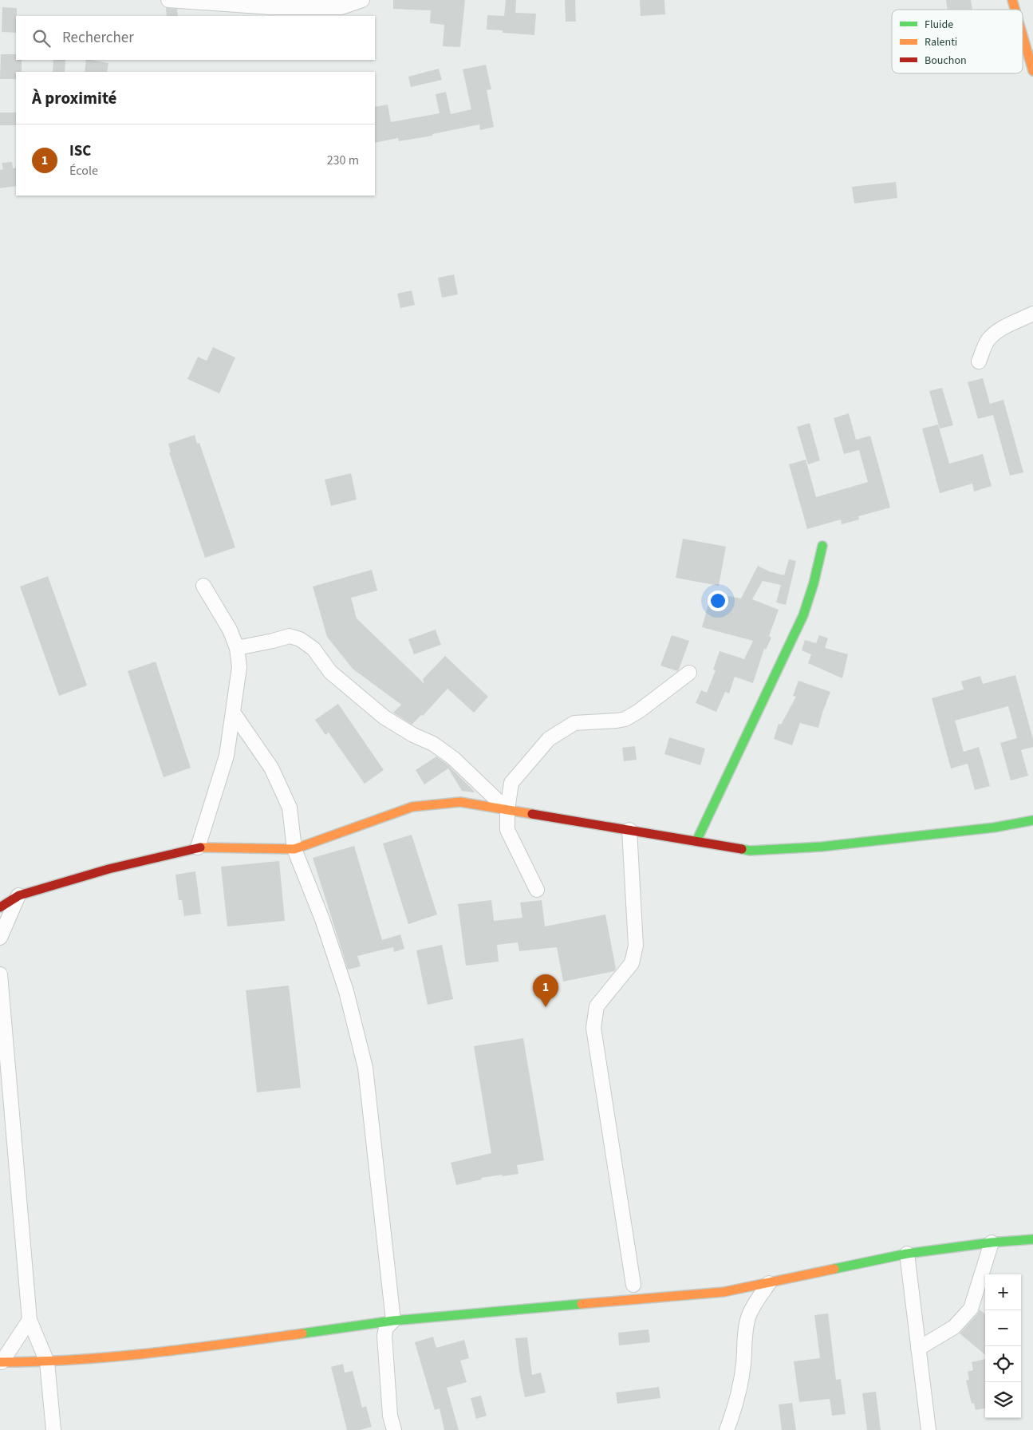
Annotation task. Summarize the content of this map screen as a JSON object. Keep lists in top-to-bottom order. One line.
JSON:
{"legend":["Fluide","Ralenti","Bouchon"],"page":{"search":"Rechercher","heading":"À proximité","list":[{"mark":"1","name":"ISC","note":"École","value":"230 m"}],"pins":"1","map_buttons":["+","−"]}}
